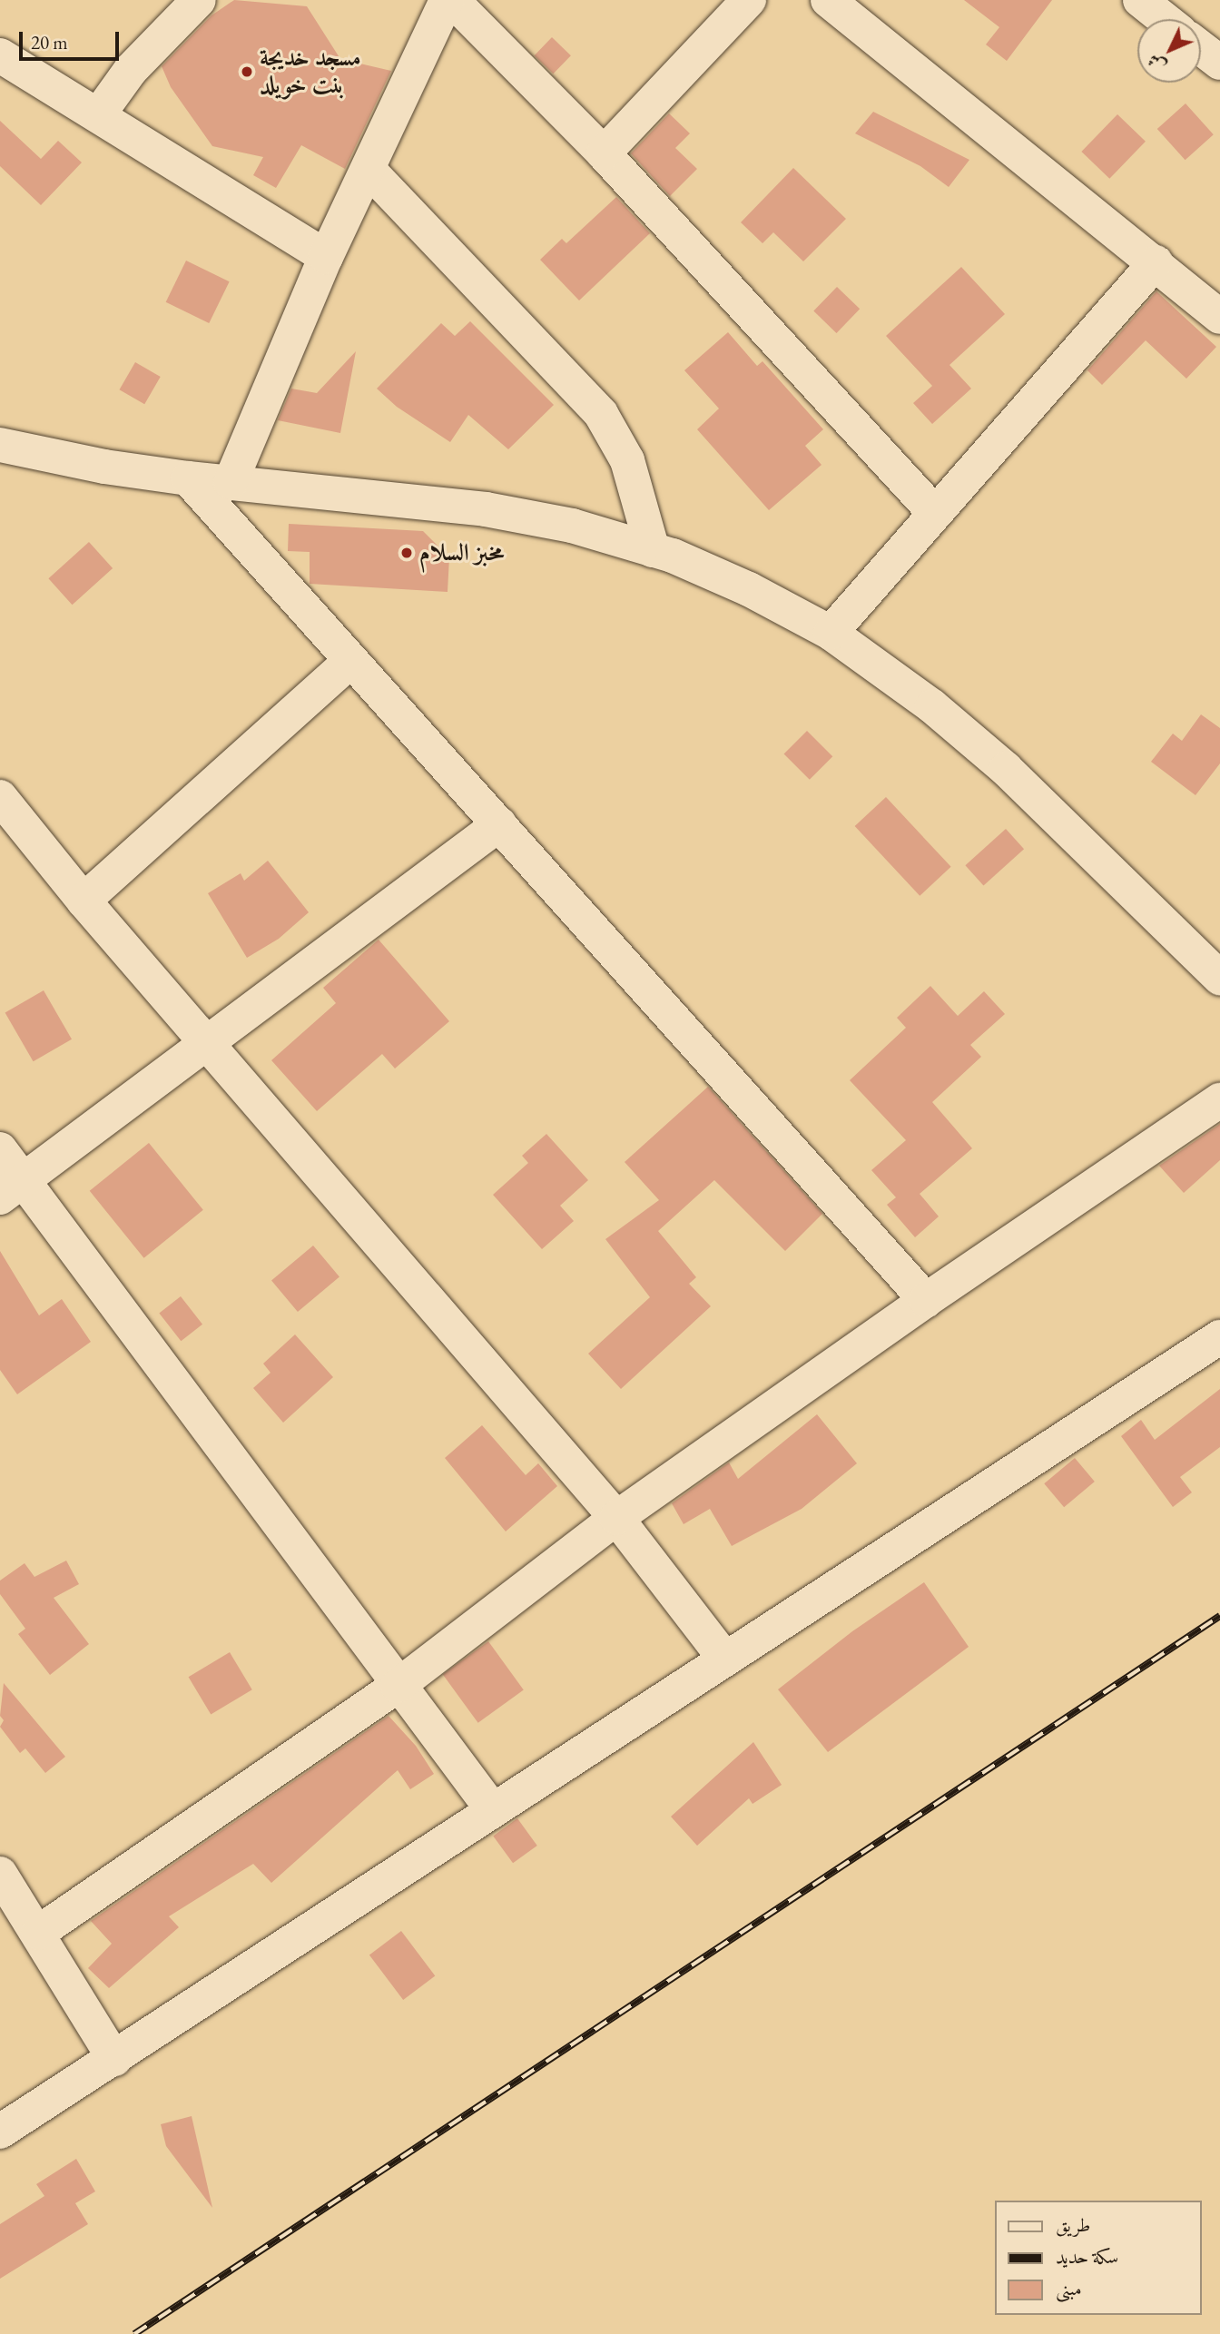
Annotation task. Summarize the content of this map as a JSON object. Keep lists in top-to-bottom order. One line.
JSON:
{"places":["مسجد خديجة بنت خويلد","مخبز السلام"],"legend":["طريق","سكة حديد","مبنى"],"scale_bar":"20 m","north":"bottom left"}
